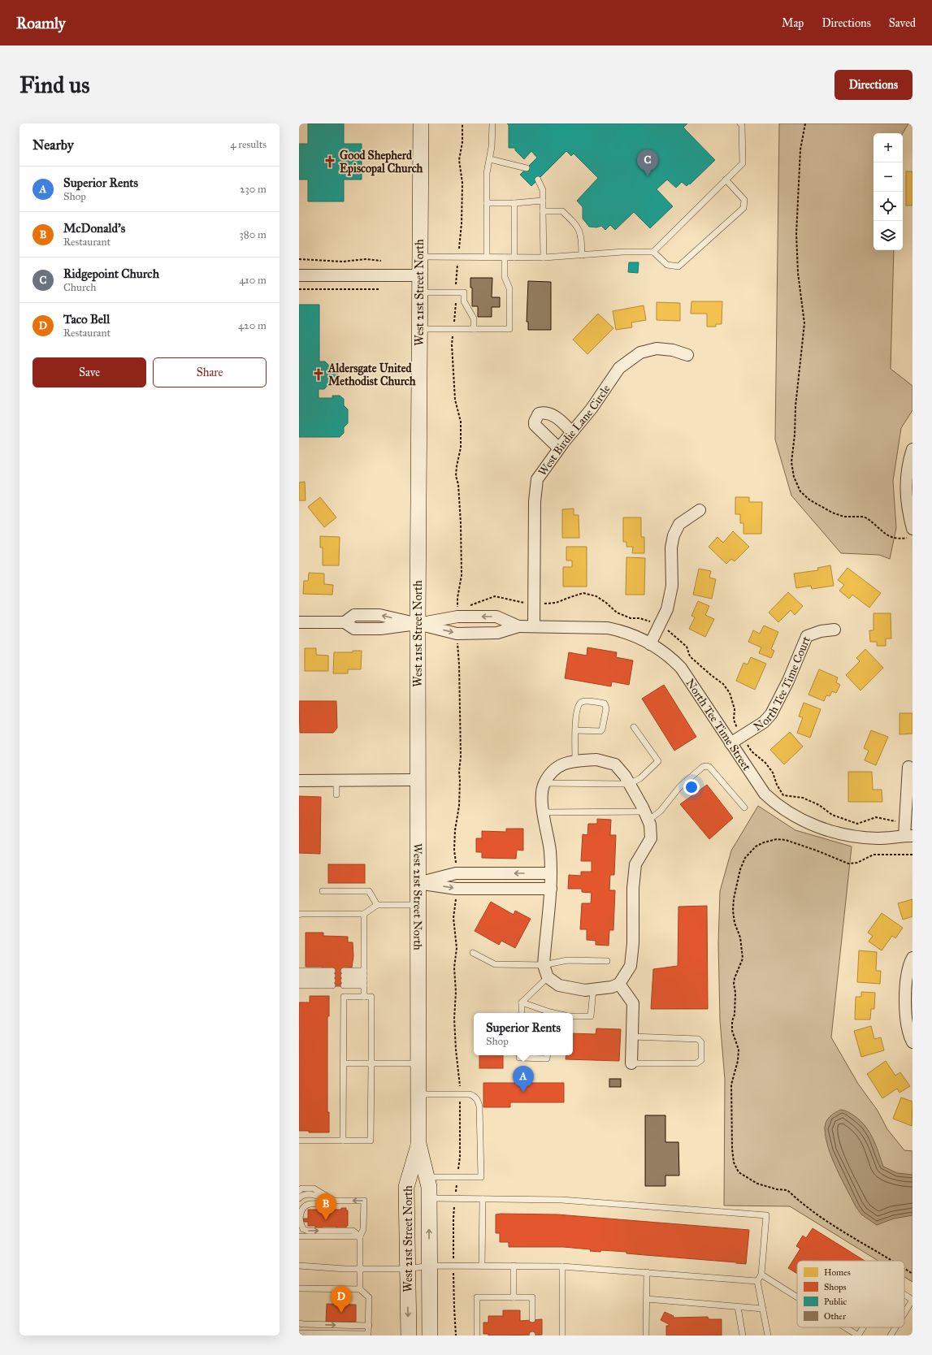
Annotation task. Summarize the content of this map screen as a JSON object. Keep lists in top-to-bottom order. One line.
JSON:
{"streets":{"main road":["West 21st Street North"],"street":["West Birdie Lane Circle","North Tee Time Court","North Tee Time Street"]},"crossings":[["West 21st Street North","North Tee Time Street"],["West Birdie Lane Circle","North Tee Time Street"],["North Tee Time Court","North Tee Time Street"]],"places":{"church":["Good Shepherd Episcopal Church","Aldersgate United Methodist Church"]},"legend":["Homes","Shops","Public","Other"],"page":{"header":"Roamly","nav":["Map","Directions","Saved"],"buttons":["Directions",["Save","Share"]],"title":"Find us","heading":["Nearby","4 results"],"map_buttons":["+","−"],"pins":["C","A","B","D"],"list":[{"mark":"A","name":"Superior Rents","note":"Shop","value":"230 m"},{"mark":"B","name":"McDonald's","note":"Restaurant","value":"380 m"},{"mark":"C","name":"Ridgepoint Church","note":"Church","value":"410 m"},{"mark":"D","name":"Taco Bell","note":"Restaurant","value":"420 m"}],"popup":["Superior Rents","Shop"]}}
